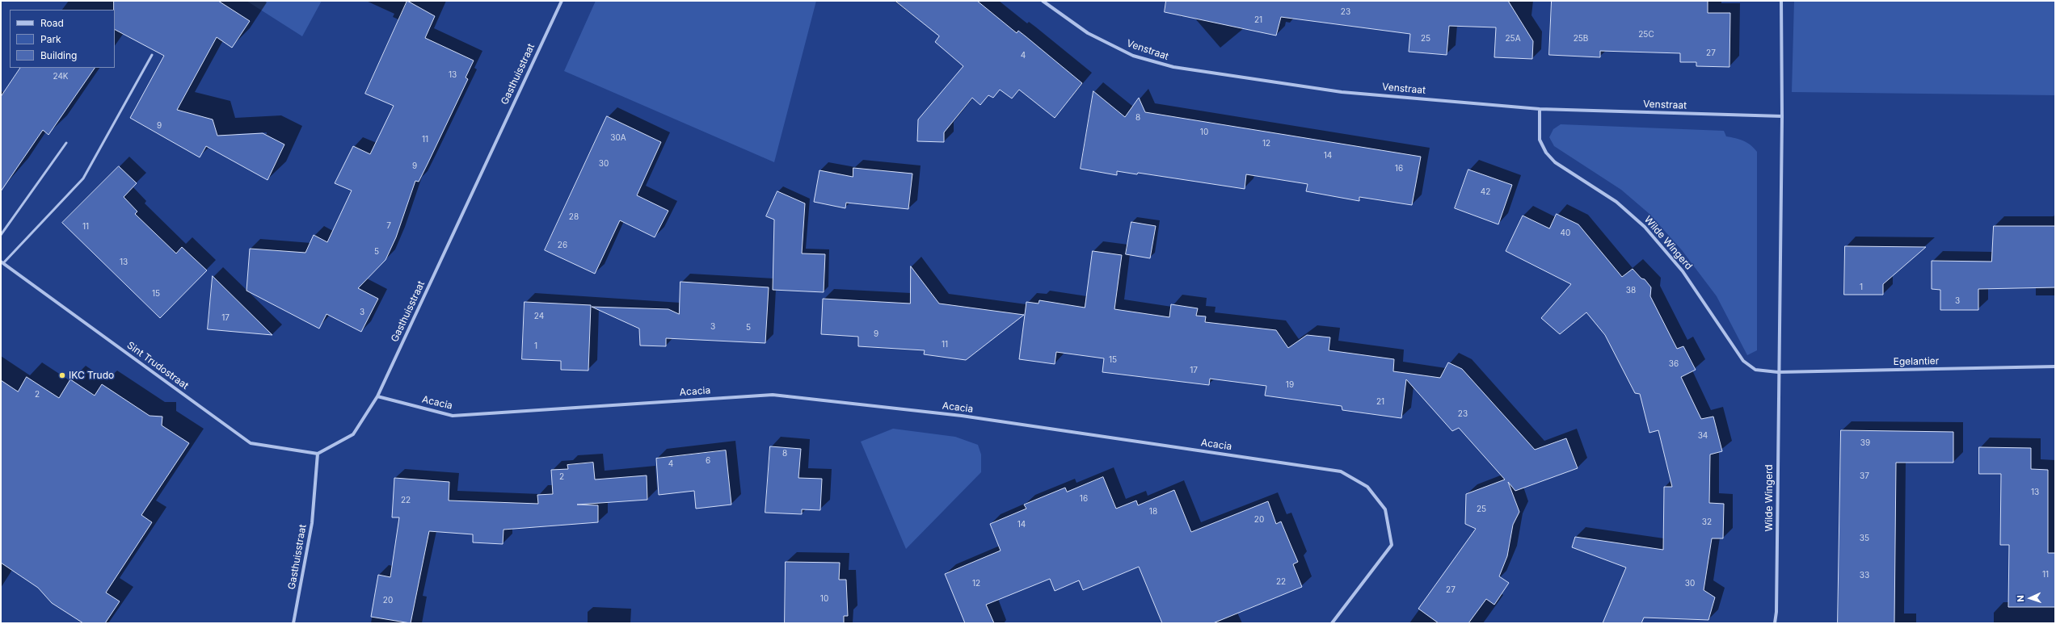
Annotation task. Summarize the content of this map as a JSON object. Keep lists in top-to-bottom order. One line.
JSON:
{"streets":{"street":["Venstraat","Gasthuisstraat","Wilde Wingerd","Egelantier","Sint Trudostraat","Acacia"]},"crossings":[["Venstraat","Wilde Wingerd"],["Gasthuisstraat","Sint Trudostraat"],["Gasthuisstraat","Acacia"],["Wilde Wingerd","Egelantier"]],"places":["IKC Trudo"],"house_numbers":["23","21","25C","25","25A","25B","27","4","13","24K","8","9","10","30A","11","12","14","30","9","16","42","28","7","11","40","26","5","13","1","38","15","3","3","24","17","3","5","9","11","1","15","36","17","19","2","21","23","34","39","8","6","4","37","2","13","16","22","25","18","20","32","14","35","11","33","22","12","30","27","10","20"],"legend":["Road","Park","Building"],"north":"left"}
